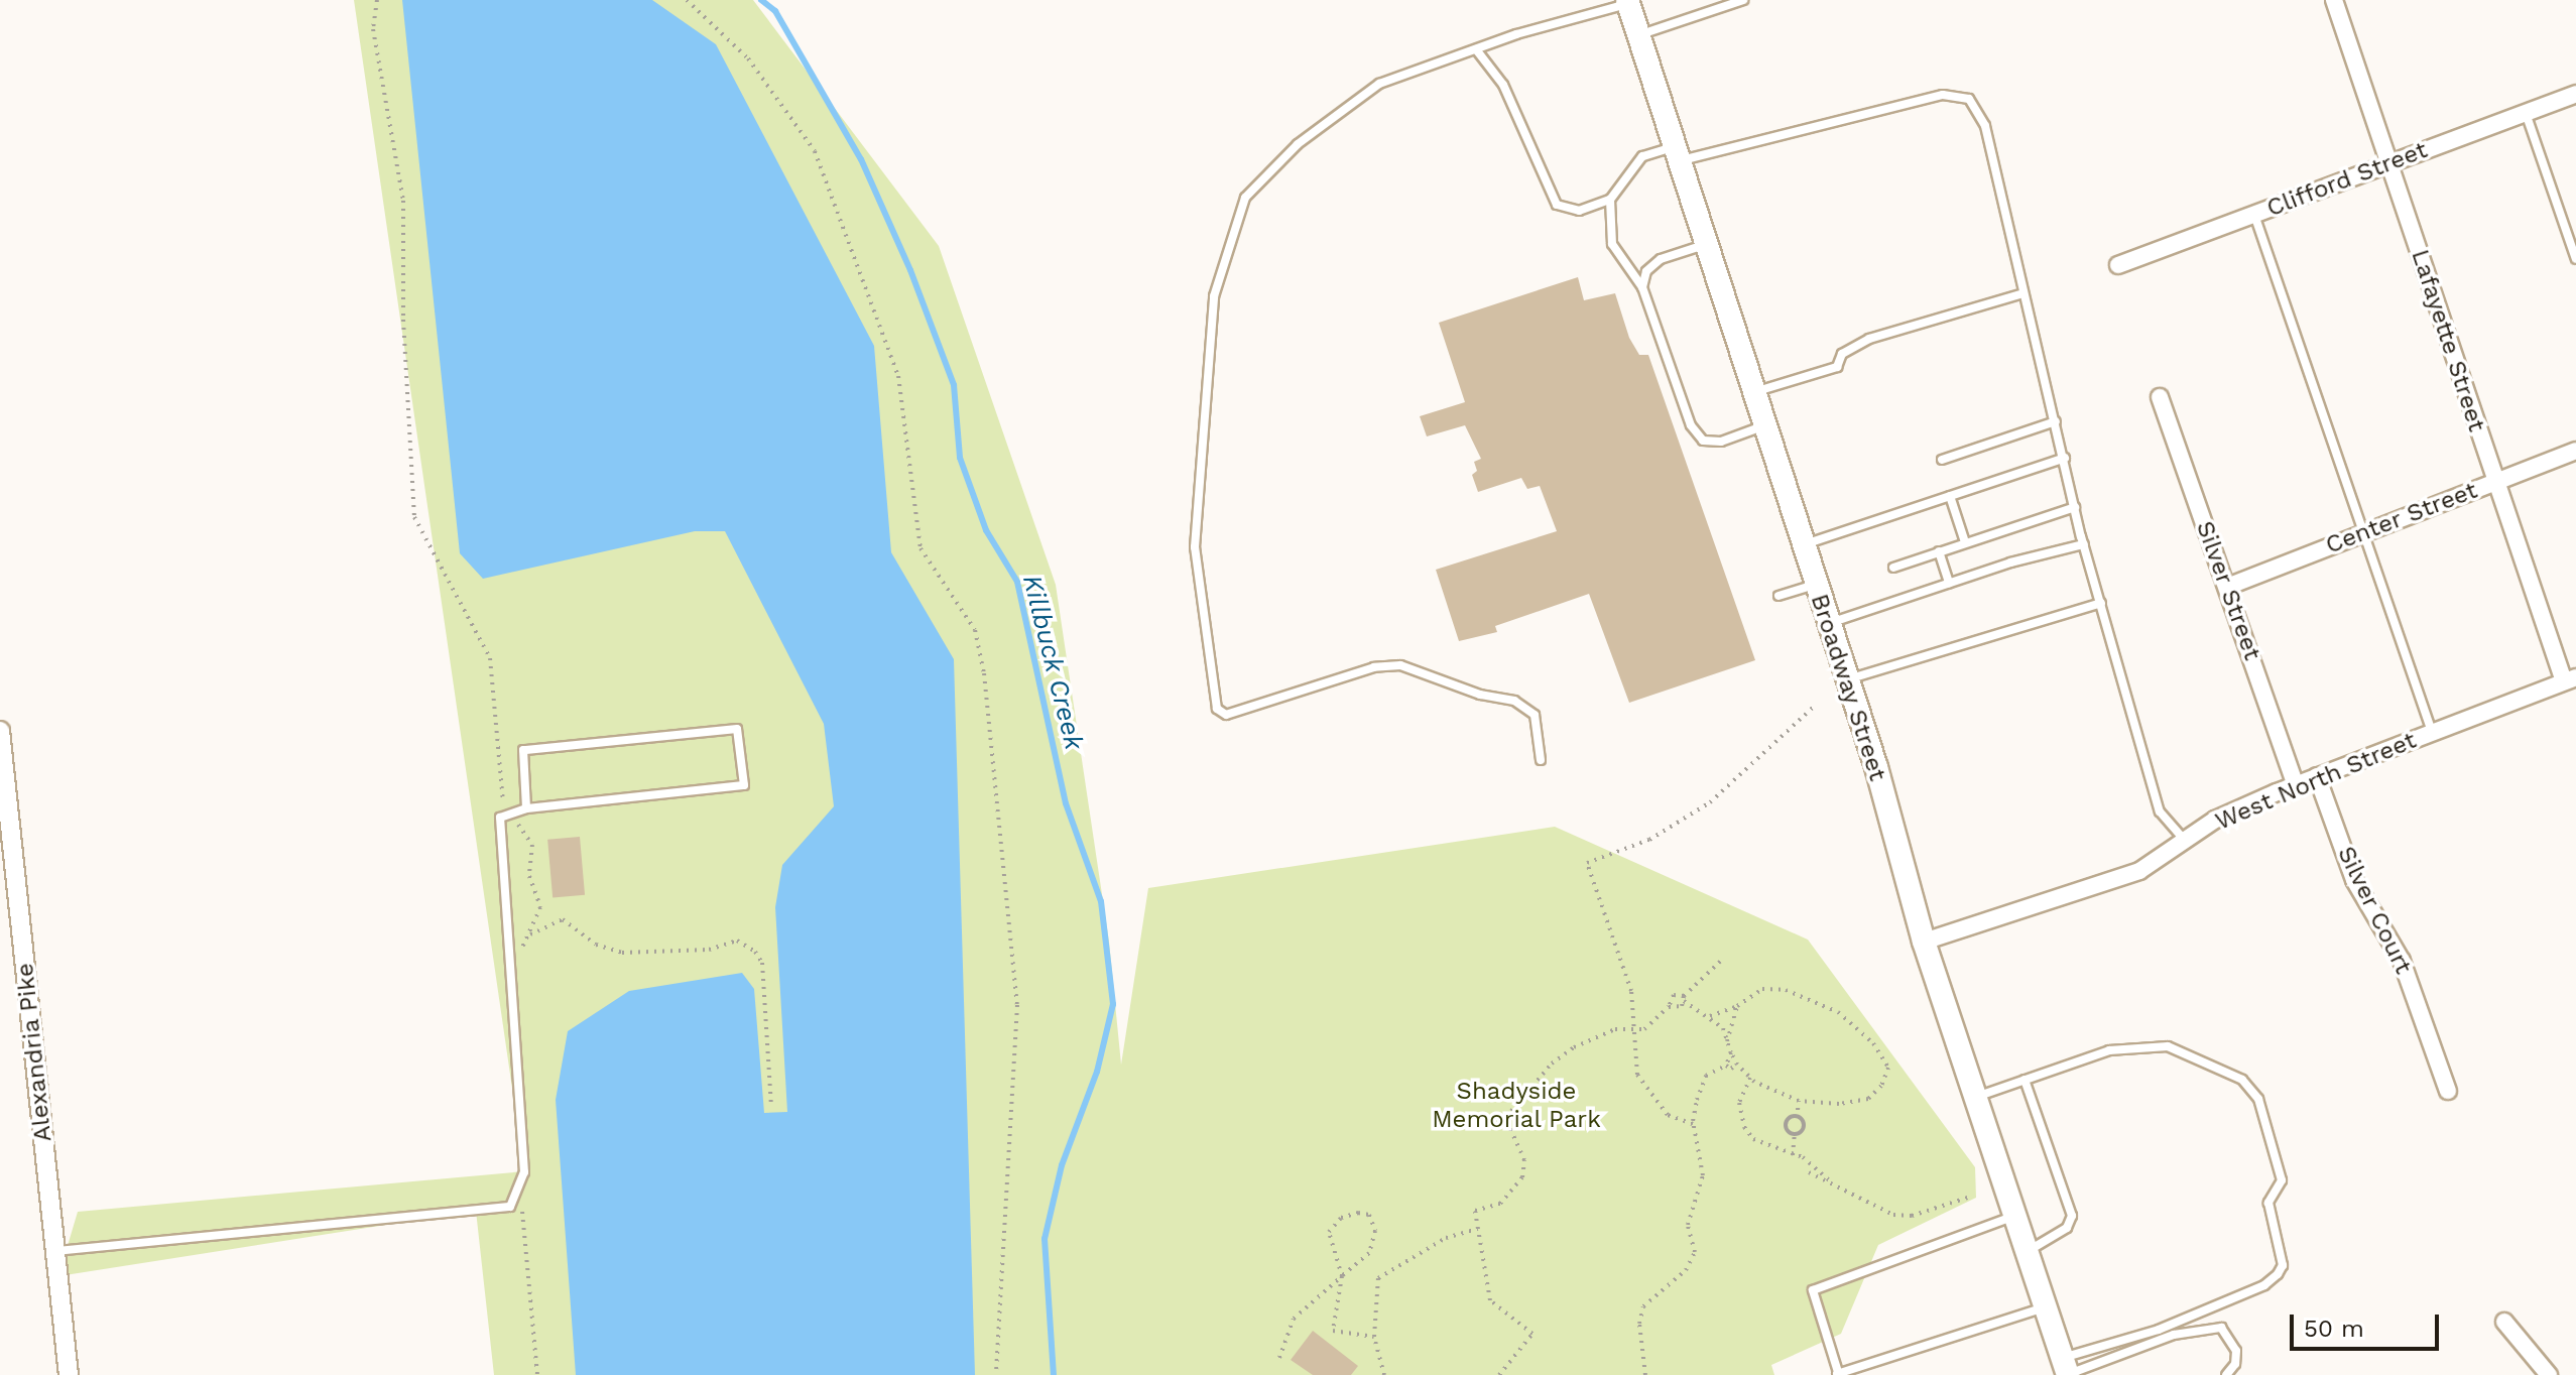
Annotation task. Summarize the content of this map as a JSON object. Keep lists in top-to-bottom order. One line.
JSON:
{"streets":{"main road":["Broadway Street"],"street":["Clifford Street","Lafayette Street","Center Street","Silver Street","West North Street","Silver Court","Alexandria Pike"]},"crossings":[["Clifford Street","Lafayette Street"],["Lafayette Street","Center Street"],["Lafayette Street","West North Street"],["Center Street","Silver Street"],["Silver Street","West North Street"],["Broadway Street","West North Street"],["West North Street","Silver Court"]],"water":["Killbuck Creek"],"parks":["Shadyside Memorial Park"],"scale_bar":"50 m"}
